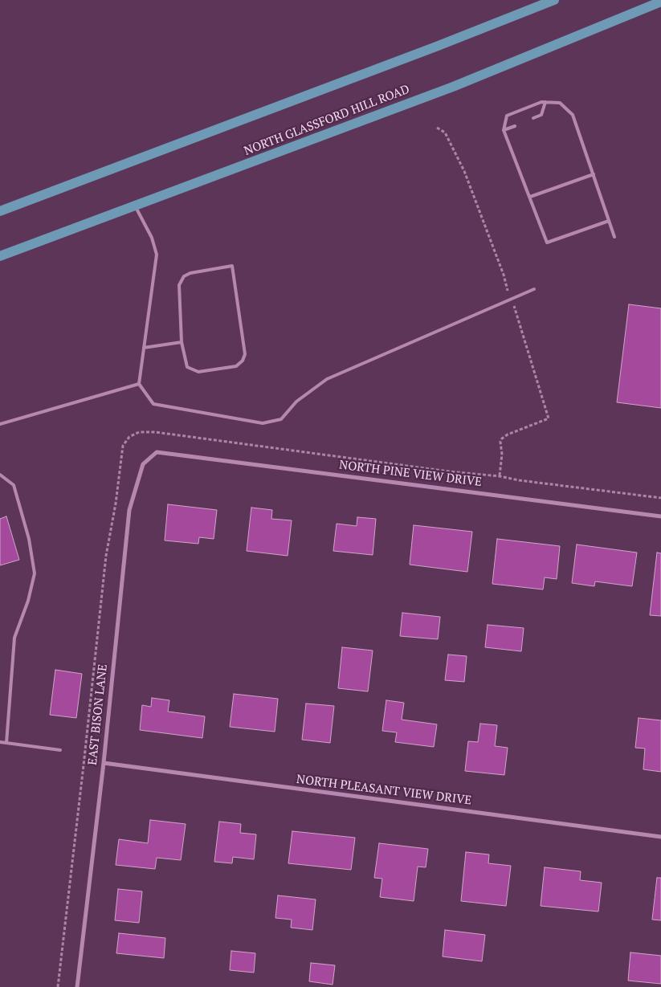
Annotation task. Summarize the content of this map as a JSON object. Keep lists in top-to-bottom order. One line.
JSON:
{"streets":{"main road":["NORTH GLASSFORD HILL ROAD"],"street":["NORTH PINE VIEW DRIVE","EAST BISON LANE","NORTH PLEASANT VIEW DRIVE"]},"crossings":[["NORTH PINE VIEW DRIVE","EAST BISON LANE"],["EAST BISON LANE","NORTH PLEASANT VIEW DRIVE"]]}
